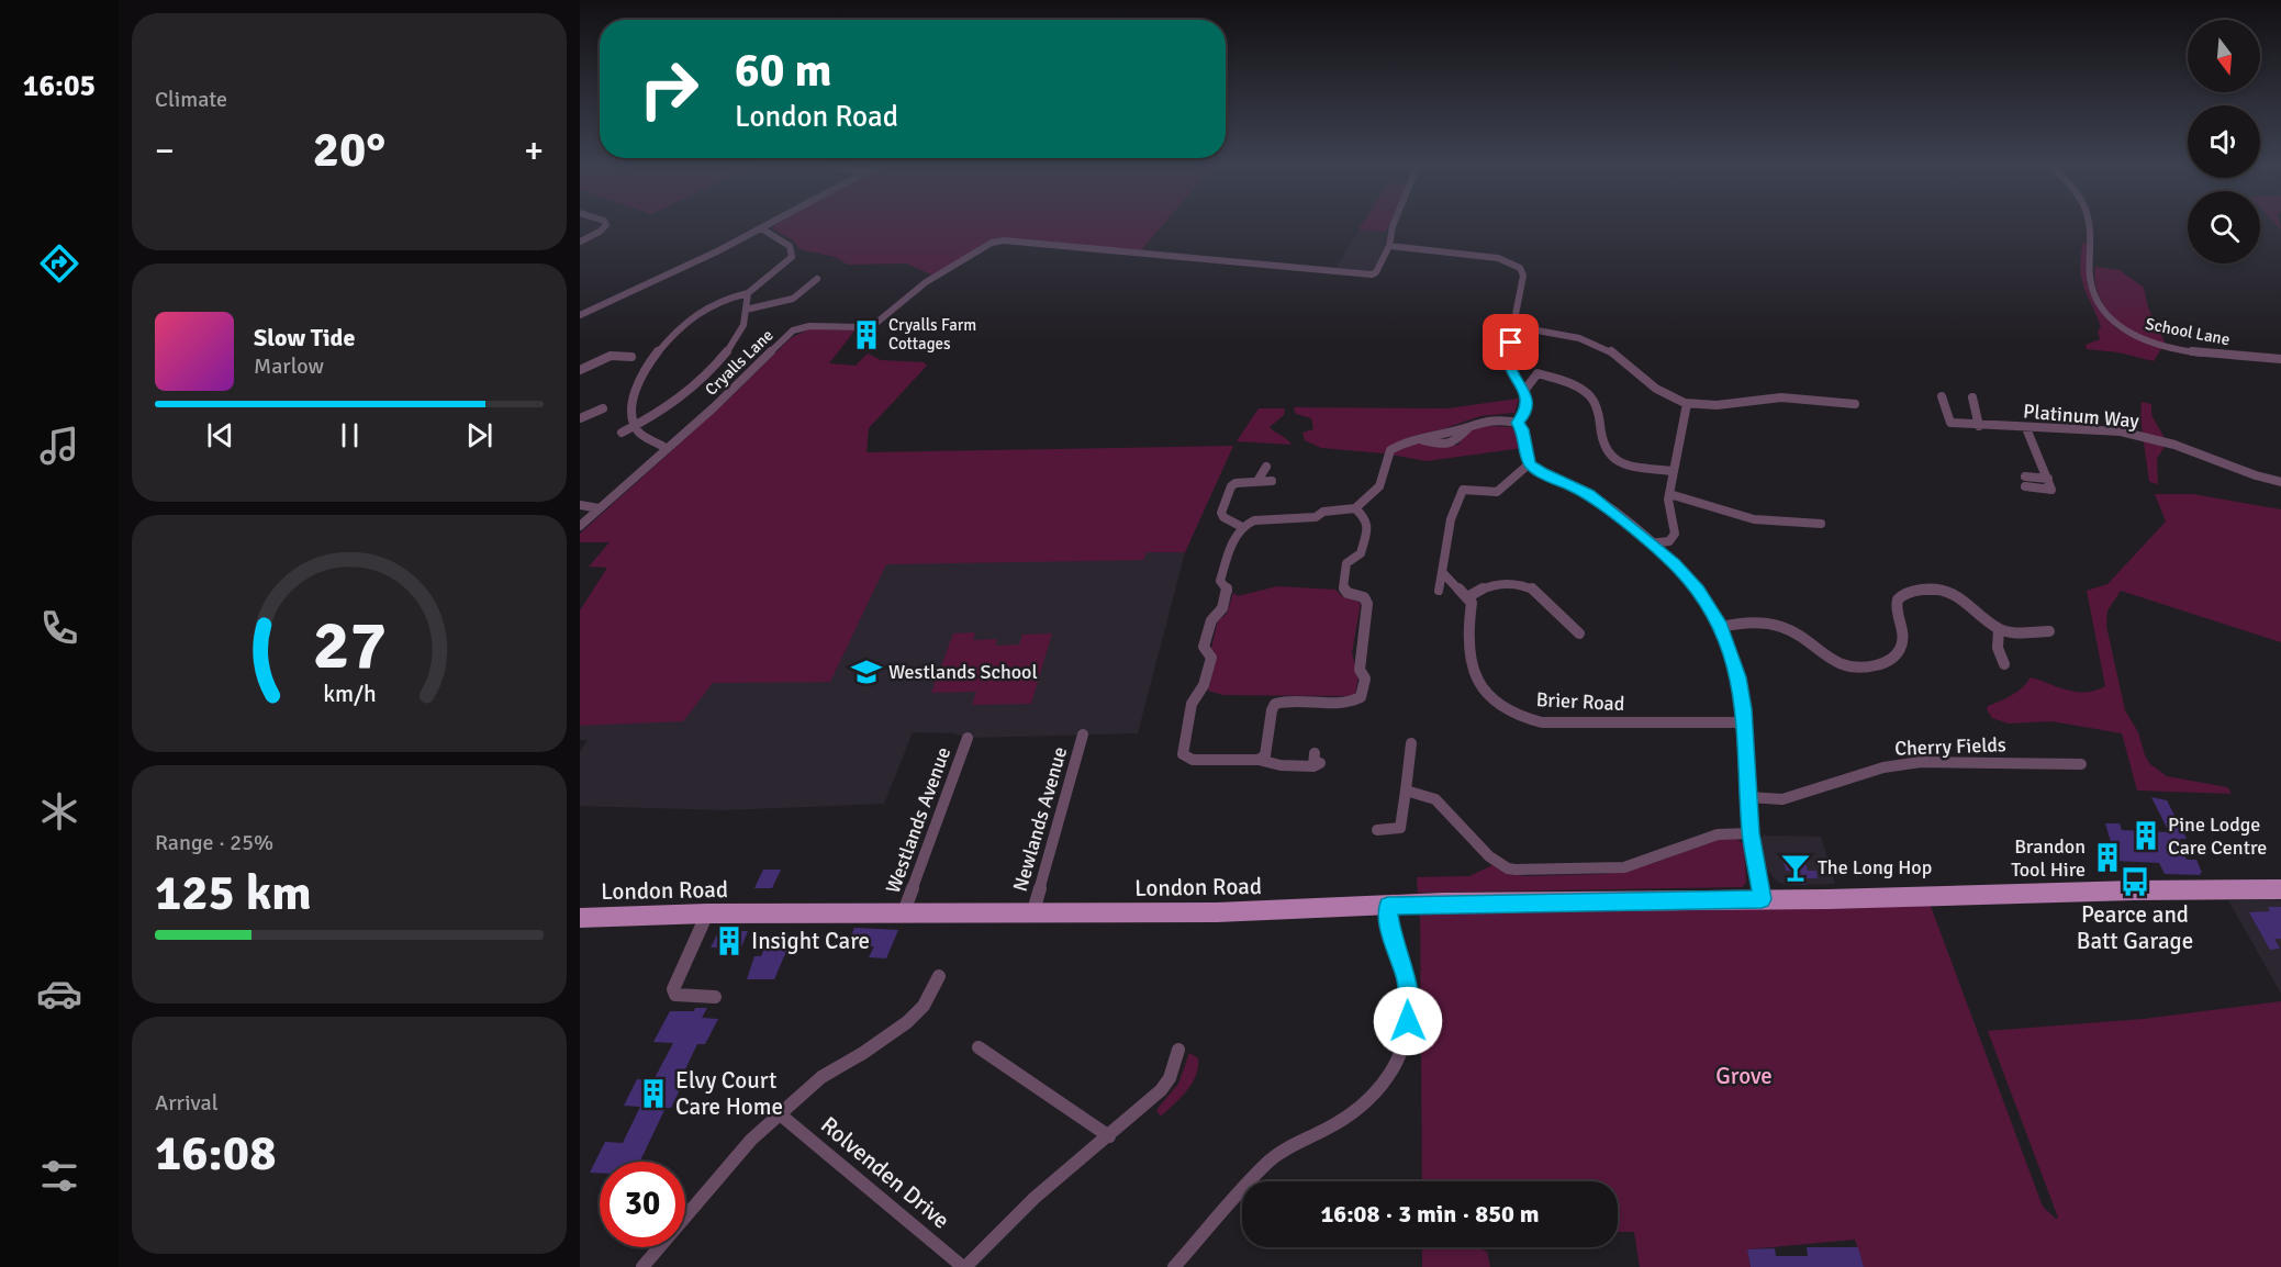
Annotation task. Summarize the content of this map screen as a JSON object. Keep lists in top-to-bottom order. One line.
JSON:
{"streets":{"main road":["London Road"],"street":["School Lane","Cryalls Lane","Platinum Way","Brier Road","Cherry Fields","Newlands Avenue","Westlands Avenue","Rolvenden Drive"]},"crossings":[["Newlands Avenue","London Road"],["Westlands Avenue","London Road"]],"parks":["Grove"],"places":{"building":["Cryalls Farm Cottages","Pine Lodge Care Centre","Brandon Tool Hire","Insight Care","Elvy Court Care Home"],"school or university":["Westlands School"],"bar":["The Long Hop"],"bus stop":["Pearce and Batt Garage"]},"north":"bottom","page":{"tabs":"16:05","tile":["Climate",["Range · 25%","125 km"],["Arrival","16:08"]],"turn":["60 m","London Road"],"heat":["−","20°","+"],"song":["Slow Tide","Marlow"],"limit":"30","trip":"16:08 · 3 min · 850 m","gauge":["27","km/h"]}}
